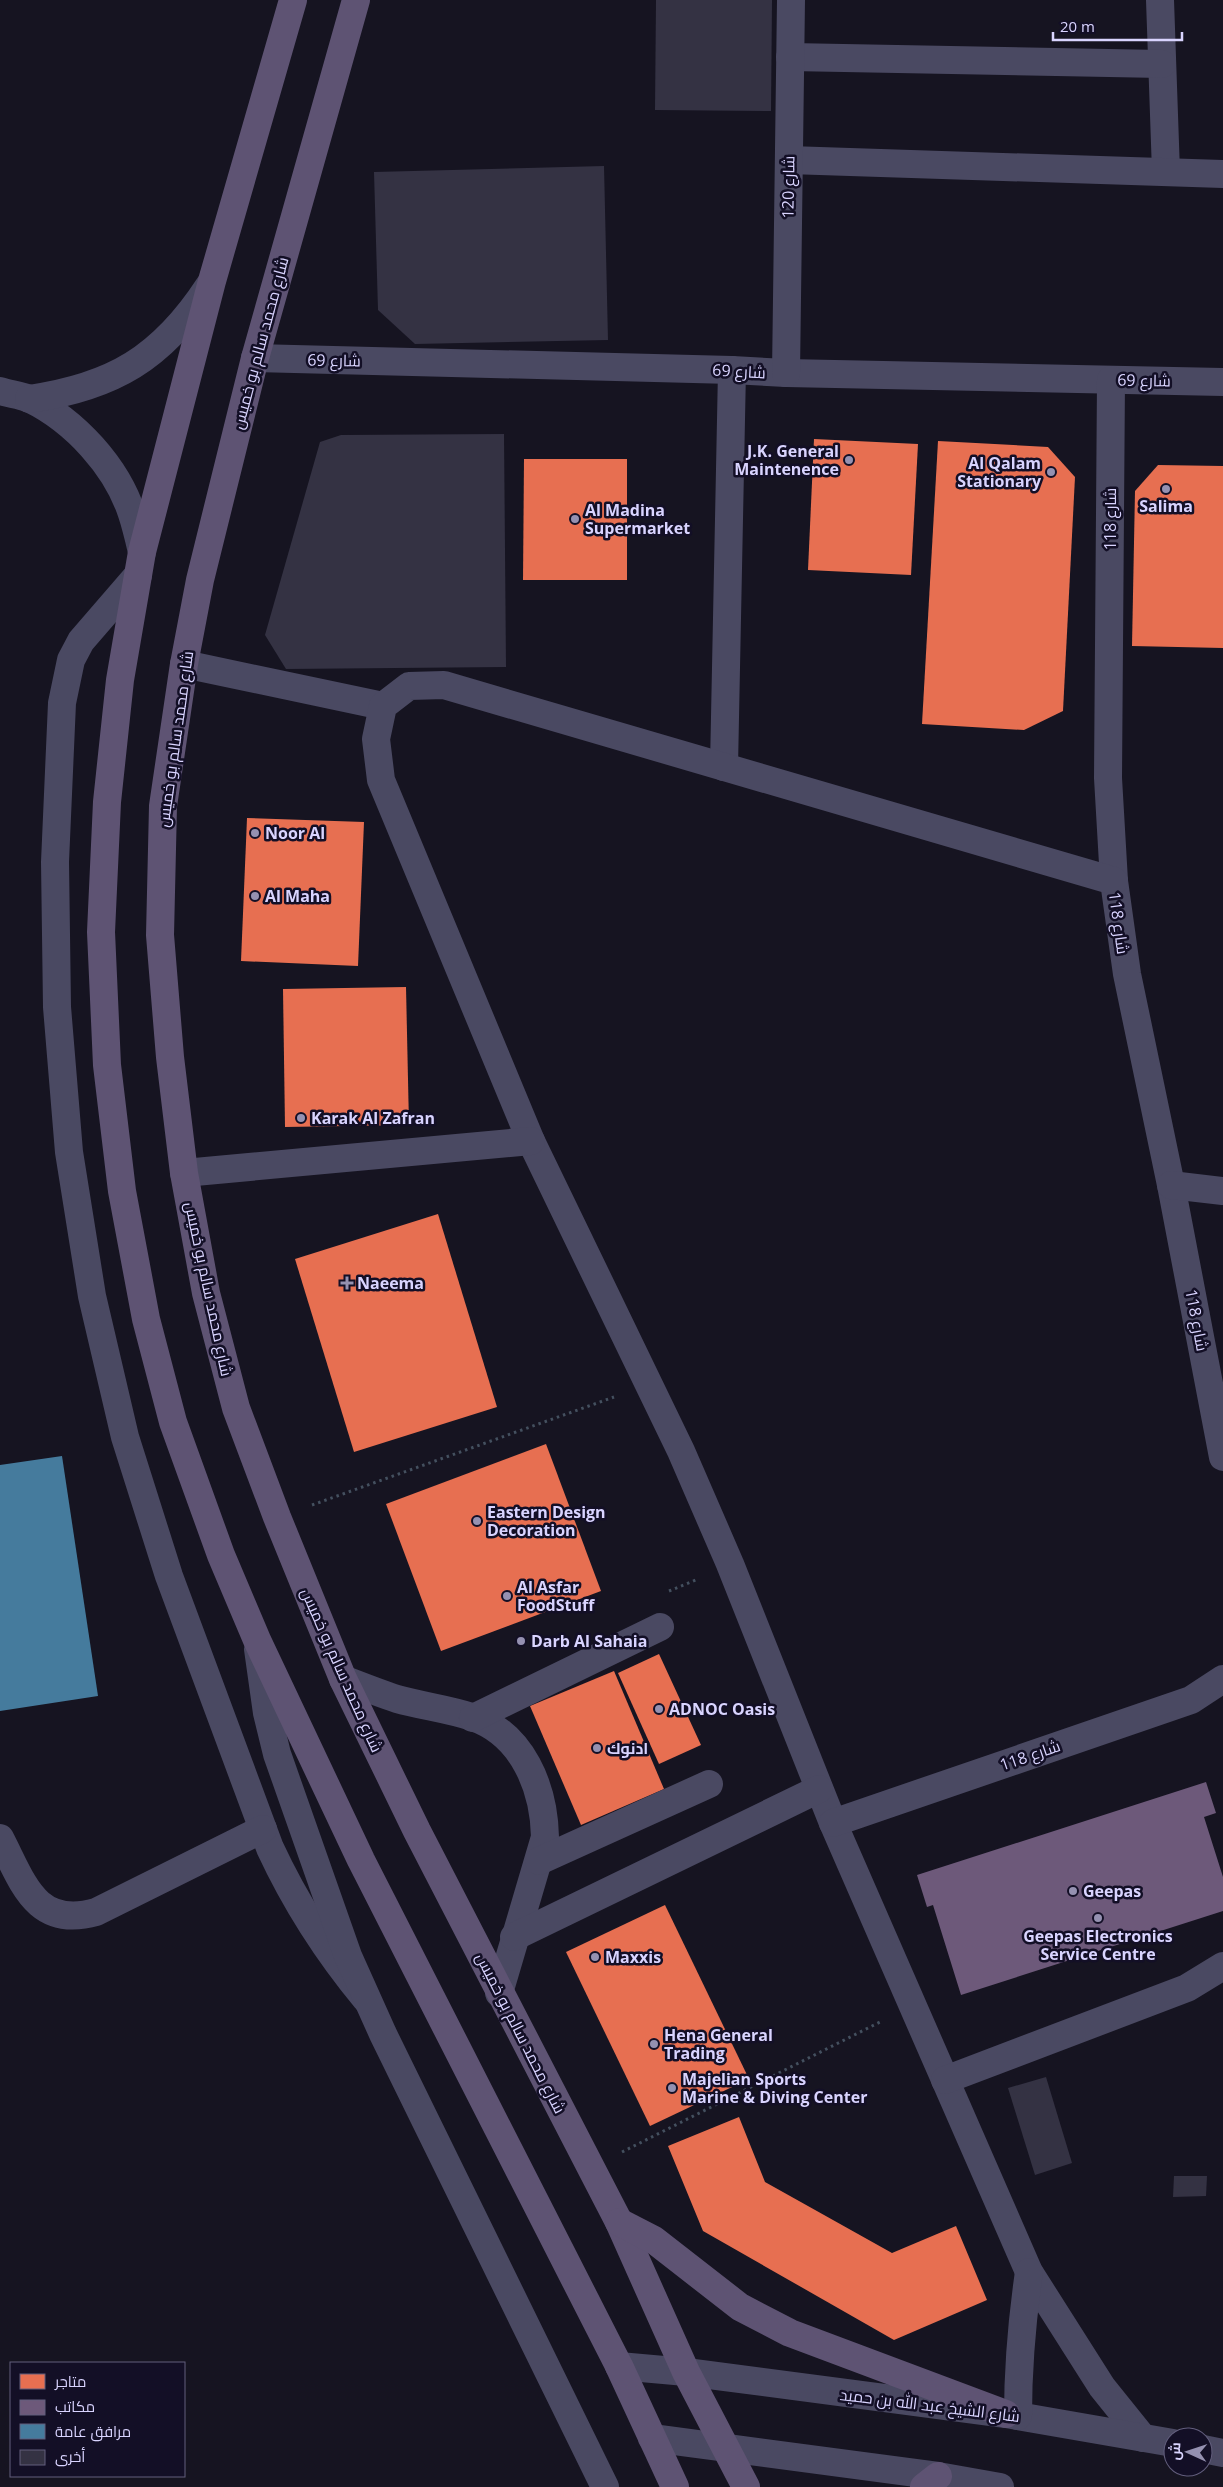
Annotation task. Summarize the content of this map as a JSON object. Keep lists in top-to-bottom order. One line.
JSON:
{"streets":{"main road":["شارع محمد سالم بو خميس"],"street":["شارع 120","شارع 69","شارع 118","شارع الشيخ عبد الله بن حميد"]},"crossings":[["شارع 120","شارع 69"],["شارع محمد سالم بو خميس","شارع 69"],["شارع محمد سالم بو خميس","شارع الشيخ عبد الله بن حميد"],["شارع 69","شارع 118"]],"places":{"other":["J.K. General Maintenence","Al Qalam Stationary","Salima","Al Madina Supermarket","Noor Al","Al Maha","Karak Al Zafran","Eastern Design Decoration","Al Asfar FoodStuff","Darb Al Sahaia","ADNOC Oasis","ادنوك","Geepas","Geepas Electronics Service Centre","Maxxis","Hena General Trading","Majelian Sports Marine & Diving Center"],"health":["Naeema"]},"legend":["متاجر","مكاتب","مرافق عامة","أخرى"],"scale_bar":"20 m","north":"left"}
